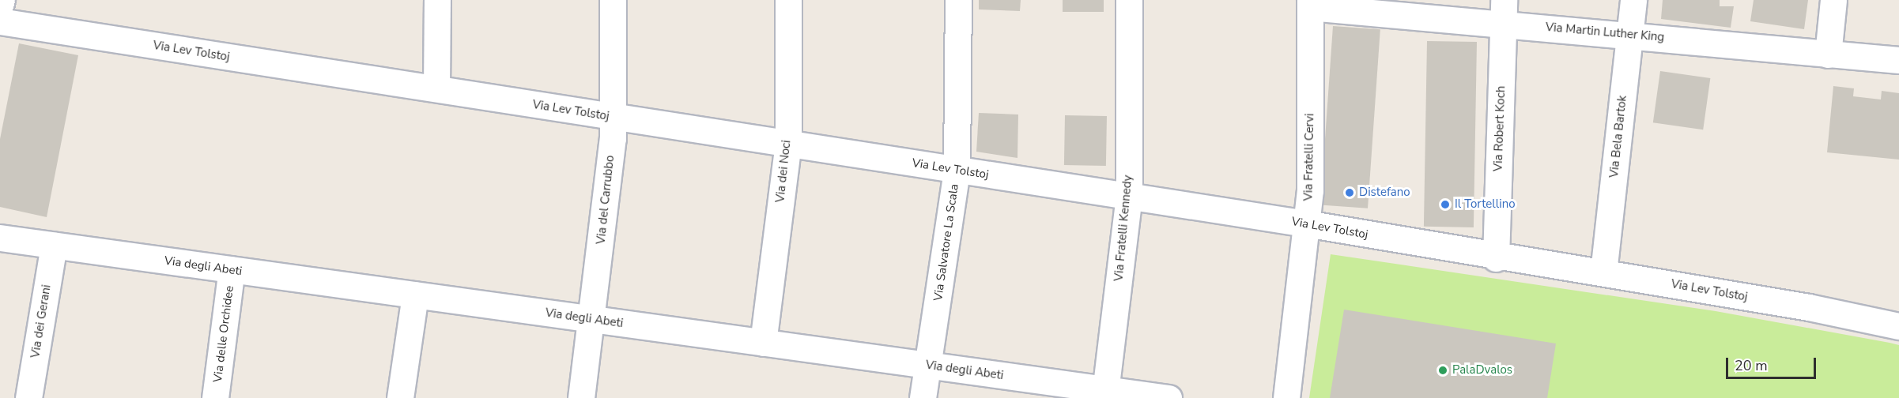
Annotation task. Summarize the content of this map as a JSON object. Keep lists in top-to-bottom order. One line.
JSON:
{"streets":{"street":["Via Martin Luther King","Via Lev Tolstoj","Via Robert Koch","Via Bela Bartok","Via Fratelli Cervi","Via dei Noci","Via del Carrubbo","Via Fratelli Kennedy","Via Salvatore La Scala","Via degli Abeti","Via dei Gerani","Via delle Orchidee"]},"crossings":[["Via Martin Luther King","Via Robert Koch"],["Via Martin Luther King","Via Bela Bartok"],["Via Martin Luther King","Via Fratelli Cervi"],["Via Lev Tolstoj","Via Robert Koch"],["Via Lev Tolstoj","Via Bela Bartok"],["Via Lev Tolstoj","Via Fratelli Cervi"],["Via Lev Tolstoj","Via dei Noci"],["Via Lev Tolstoj","Via del Carrubbo"],["Via Lev Tolstoj","Via Fratelli Kennedy"],["Via Lev Tolstoj","Via Salvatore La Scala"],["Via dei Noci","Via degli Abeti"],["Via del Carrubbo","Via degli Abeti"],["Via Fratelli Kennedy","Via degli Abeti"],["Via Salvatore La Scala","Via degli Abeti"],["Via degli Abeti","Via dei Gerani"],["Via degli Abeti","Via delle Orchidee"]],"places":["Distefano","Il Tortellino","PalaDvalos"],"scale_bar":"20 m"}
